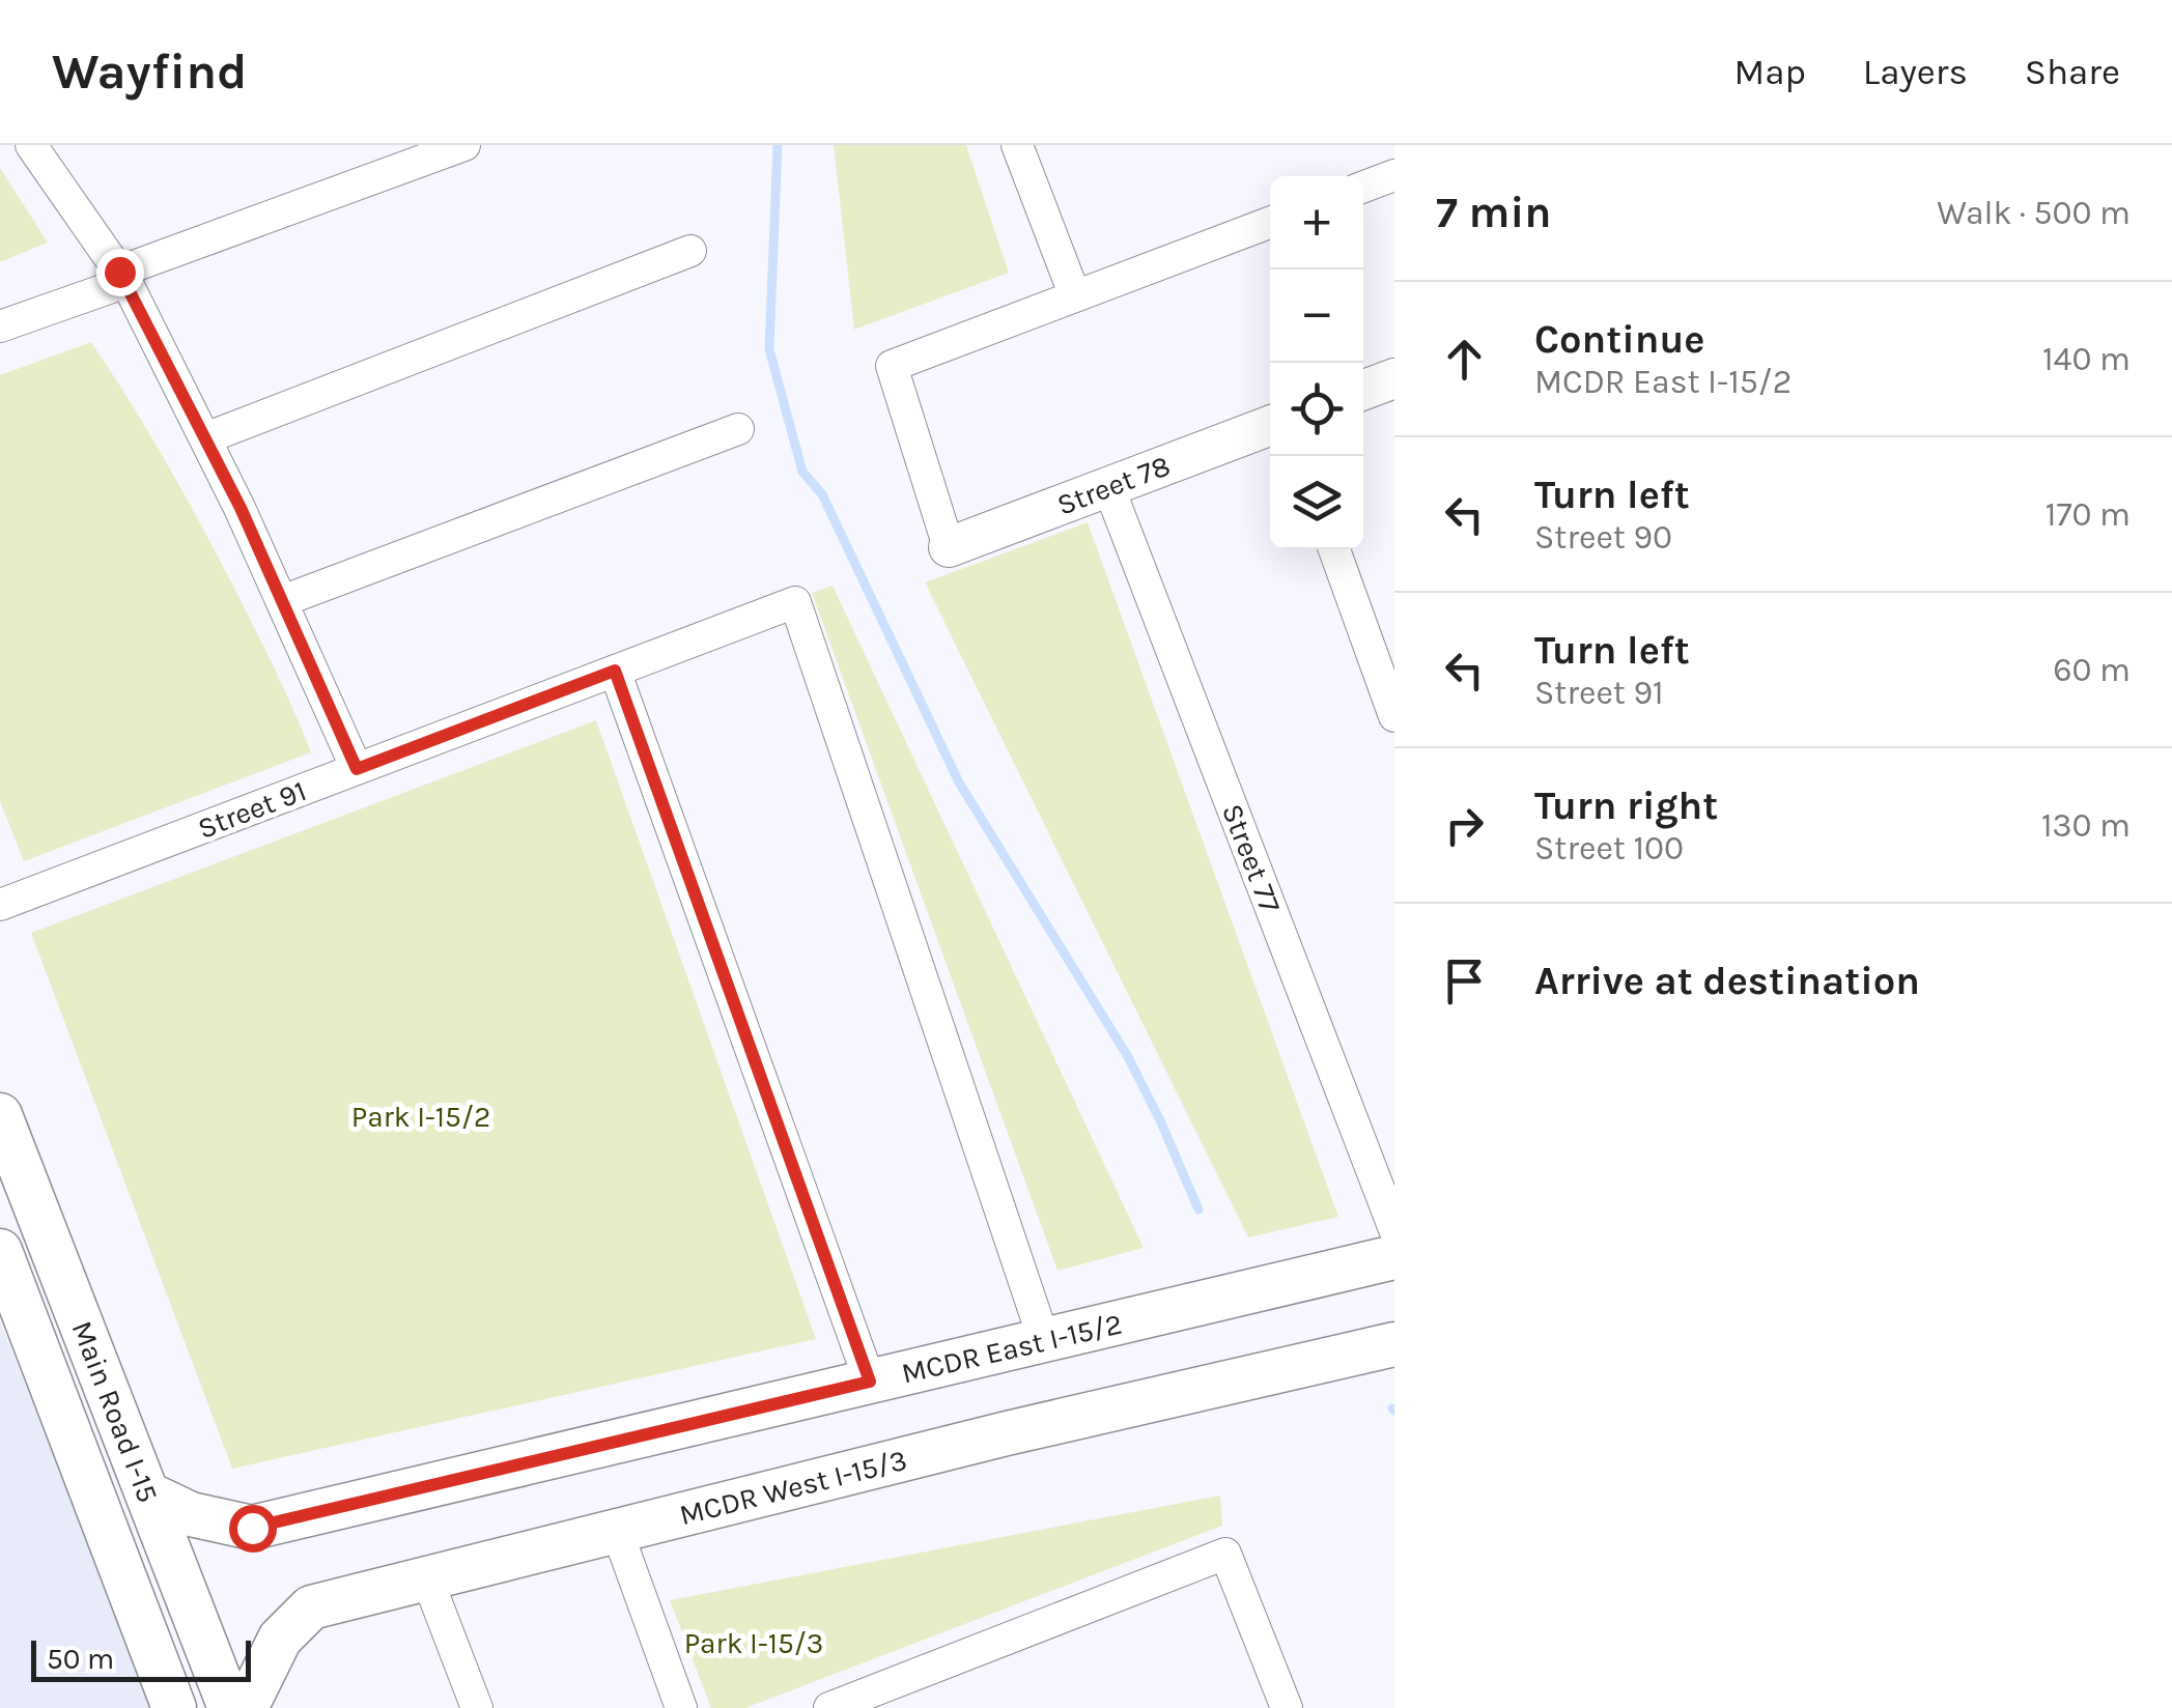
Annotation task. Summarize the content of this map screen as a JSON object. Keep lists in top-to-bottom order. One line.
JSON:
{"streets":{"main road":["MCDR East I-15/2","Main Road I-15","MCDR West I-15/3"],"street":["Street 78","Street 91","Street 77"]},"crossings":[["Street 78","Street 77"],["Street 91","MCDR East I-15/2"],["MCDR East I-15/2","Main Road I-15"]],"parks":["Park I-15/2","Park I-15/3"],"scale_bar":"50 m","page":{"header":"Wayfind","nav":["Map","Layers","Share"],"heading":["7 min","Walk · 500 m"],"map_buttons":["+","−"],"list":[["Continue","MCDR East I-15/2","140 m"],["Turn left","Street 90","170 m"],["Turn left","Street 91","60 m"],["Turn right","Street 100","130 m"],"Arrive at destination"],"scale":"50 m"}}
